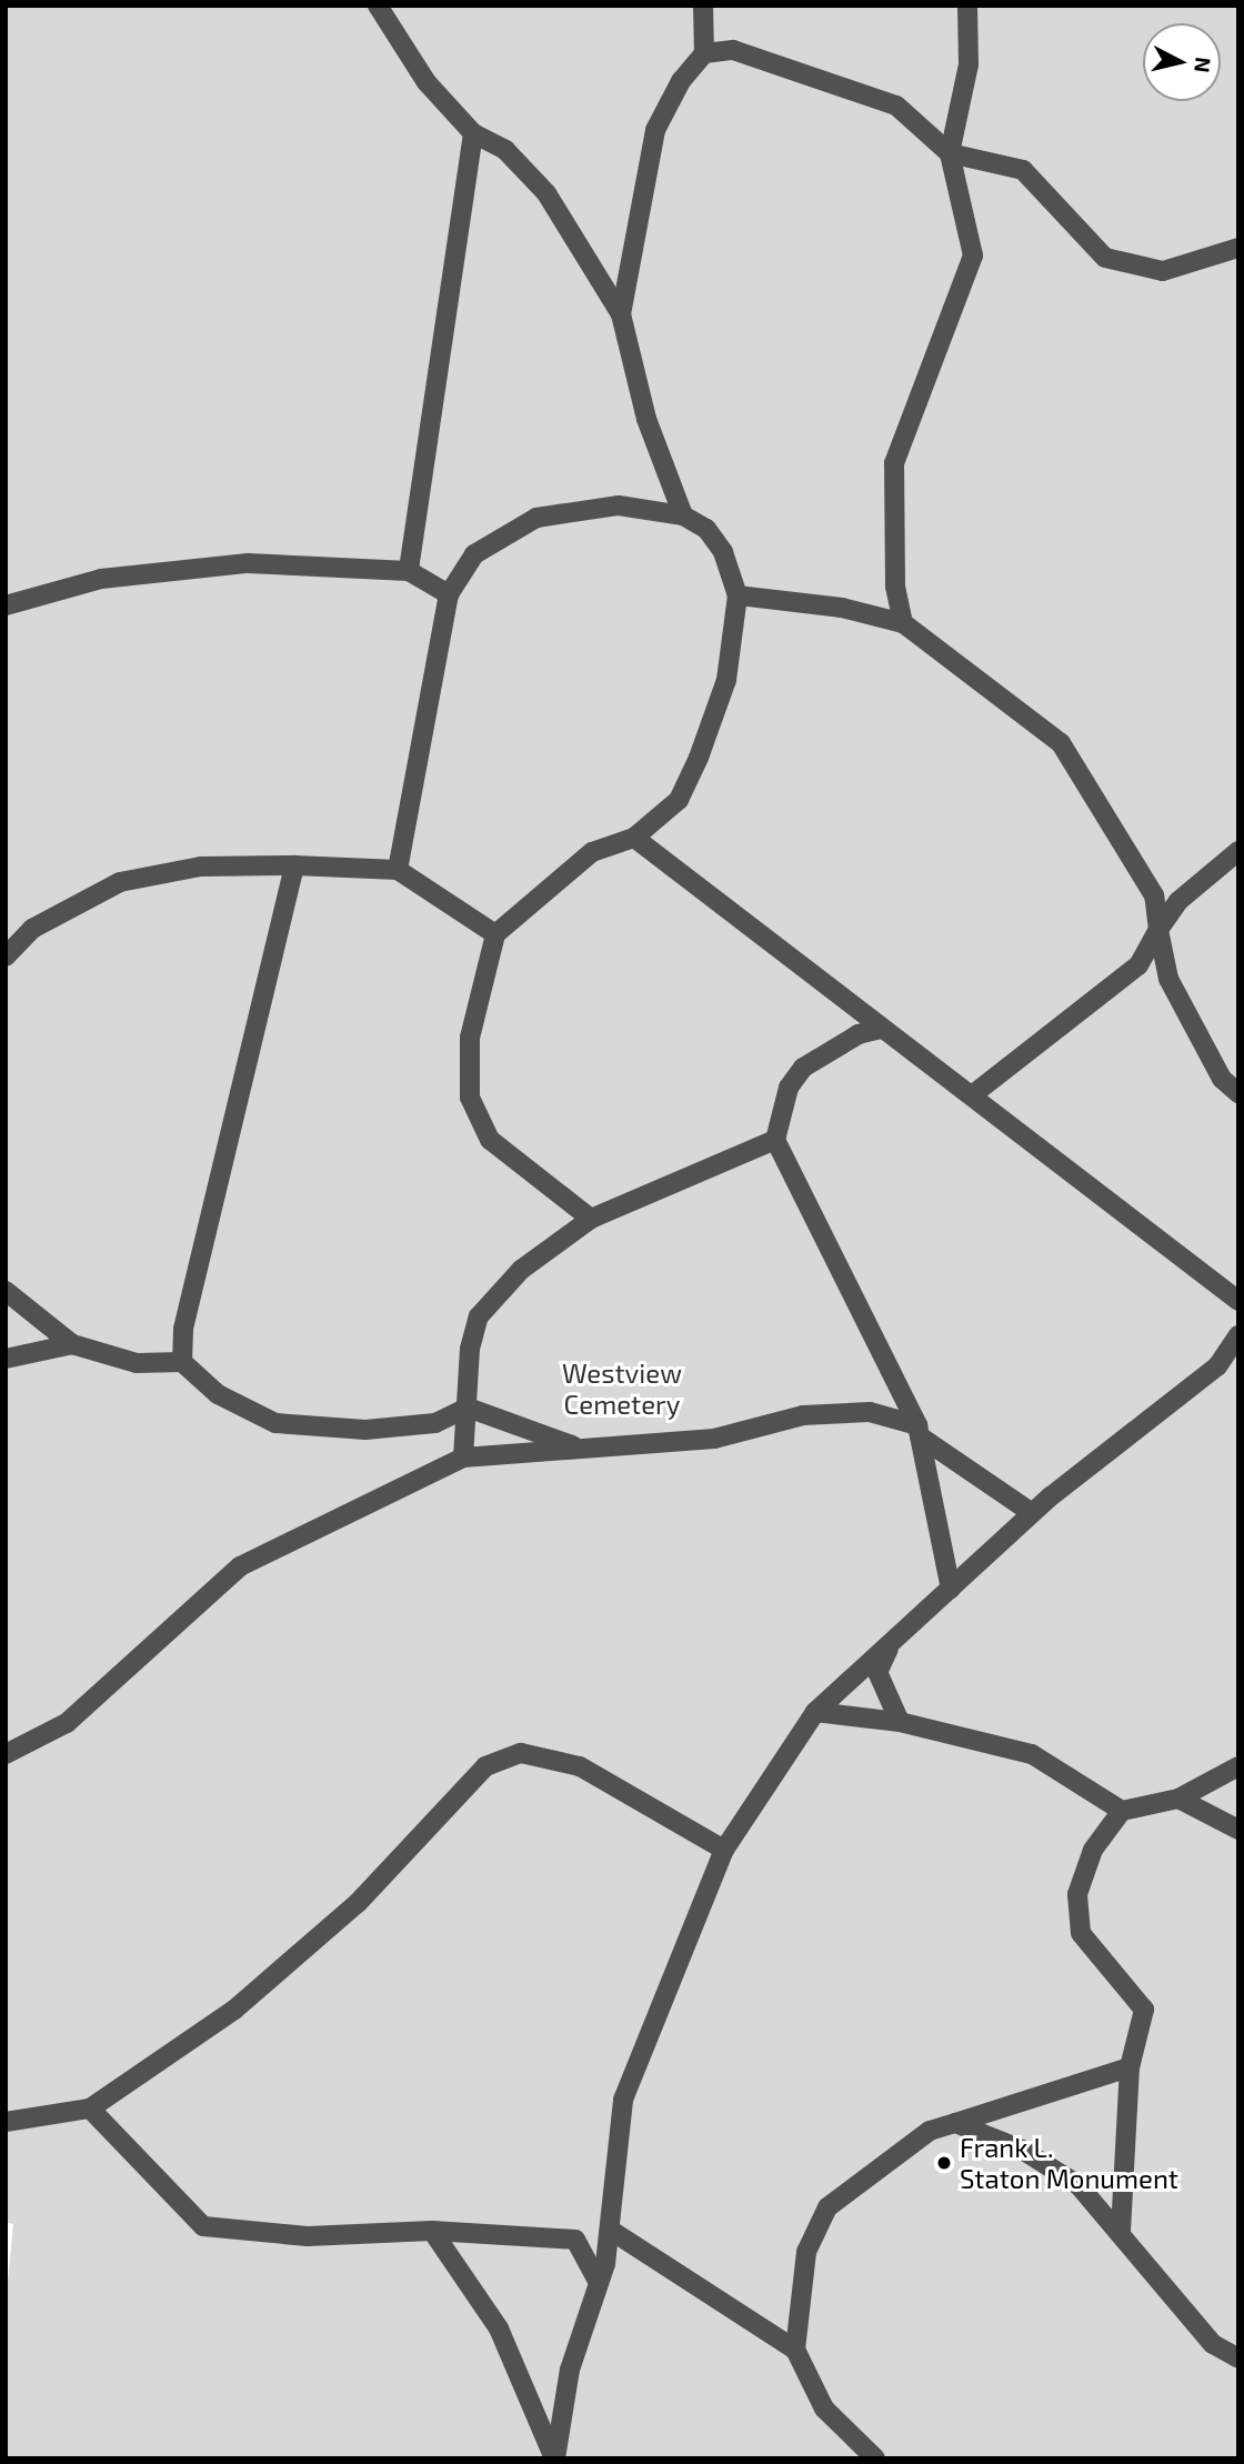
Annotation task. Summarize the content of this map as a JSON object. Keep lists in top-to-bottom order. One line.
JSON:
{"parks":["Westview Cemetery"],"places":["Frank L. Staton Monument"],"north":"right"}
